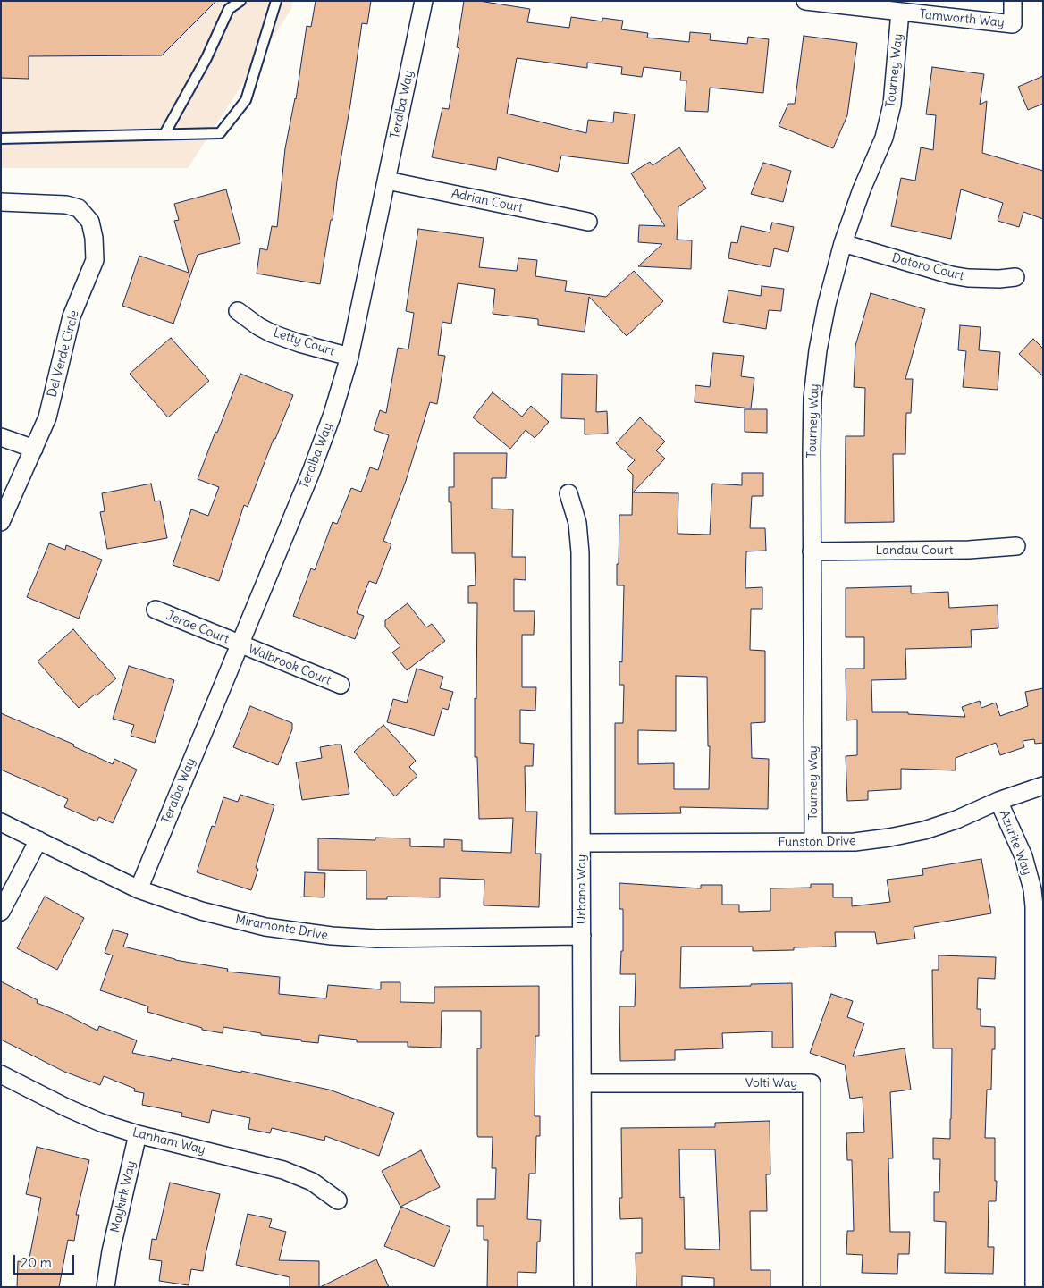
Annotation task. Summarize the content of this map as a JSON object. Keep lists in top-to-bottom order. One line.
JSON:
{"streets":{"street":["Tamworth Way","Tourney Way","Teralba Way","Adrian Court","Datoro Court","Letty Court","Del Verde Circle","Landau Court","Jerae Court","Walbrook Court","Funston Drive","Azurite Way","Urbana Way","Miramonte Drive","Volti Way","Lanham Way","Maykirk Way"]},"crossings":[["Tamworth Way","Tourney Way"],["Tourney Way","Datoro Court"],["Tourney Way","Landau Court"],["Tourney Way","Funston Drive"],["Teralba Way","Adrian Court"],["Teralba Way","Letty Court"],["Teralba Way","Jerae Court"],["Teralba Way","Walbrook Court"],["Teralba Way","Miramonte Drive"],["Jerae Court","Walbrook Court"],["Funston Drive","Azurite Way"],["Funston Drive","Urbana Way"],["Urbana Way","Miramonte Drive"],["Urbana Way","Volti Way"],["Lanham Way","Maykirk Way"]],"scale_bar":"20 m"}
